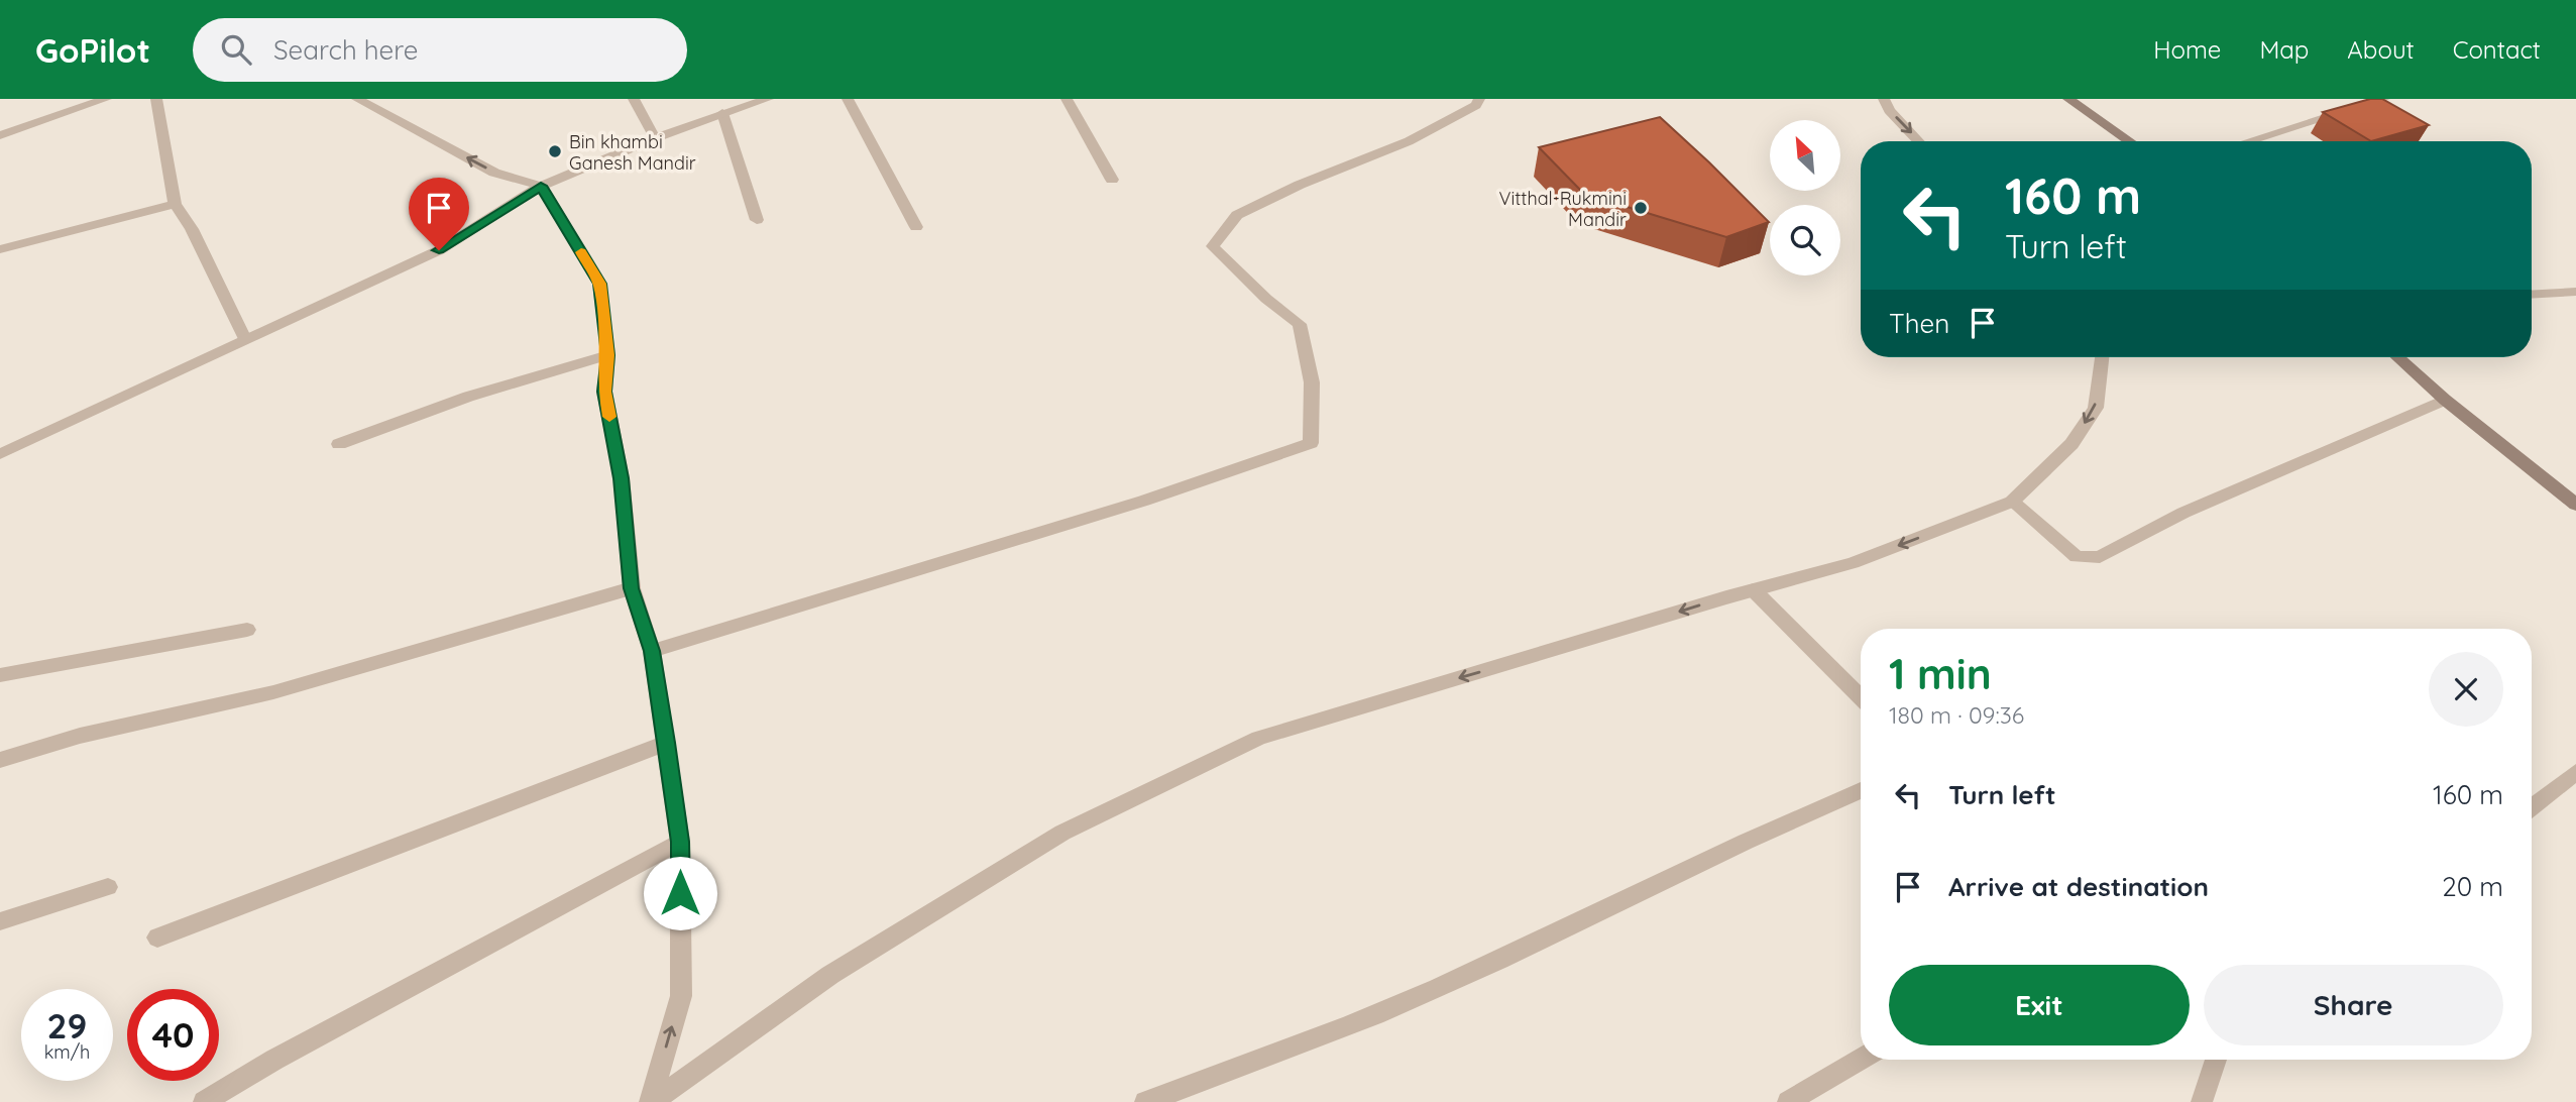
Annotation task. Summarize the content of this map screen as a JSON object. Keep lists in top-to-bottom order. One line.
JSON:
{"places":["Bin khambi Ganesh Mandir","Vitthal-Rukmini Mandir"],"north":"top left","page":{"header":"GoPilot","search":"Search here","nav":["Home","Map","About","Contact"],"turn":["160 m","Turn left"],"then":"Then","heading":["1 min","180 m · 09:36"],"list":[{"name":"Turn left","value":"160 m"},{"name":"Arrive at destination","value":"20 m"}],"buttons":["Exit","Share"],"speed":"29 km/h","limit":"40"}}
